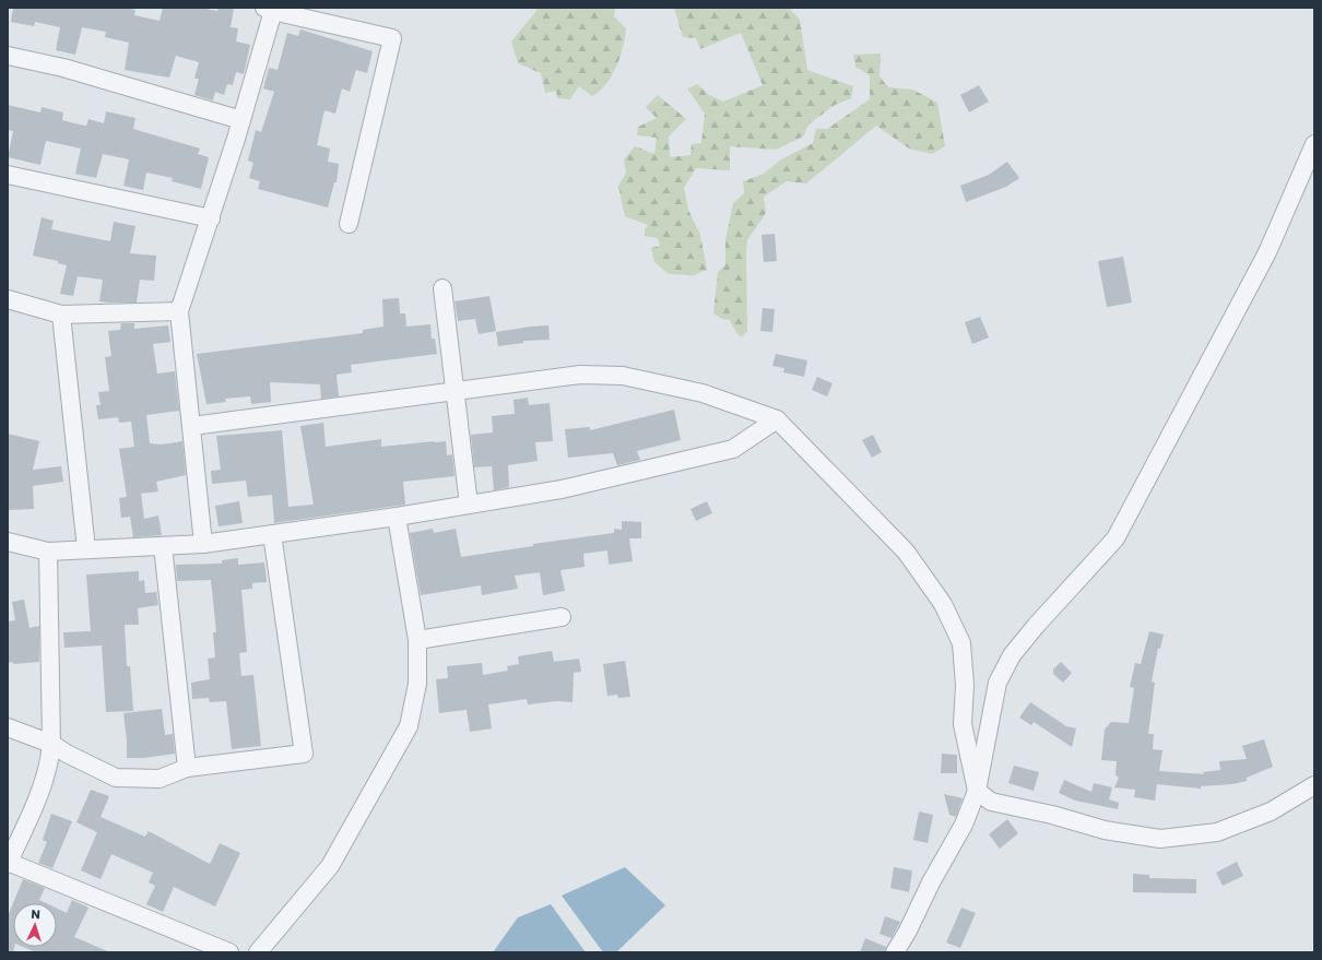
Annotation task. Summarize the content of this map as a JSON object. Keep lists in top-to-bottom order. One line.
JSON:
{"north":"top"}
